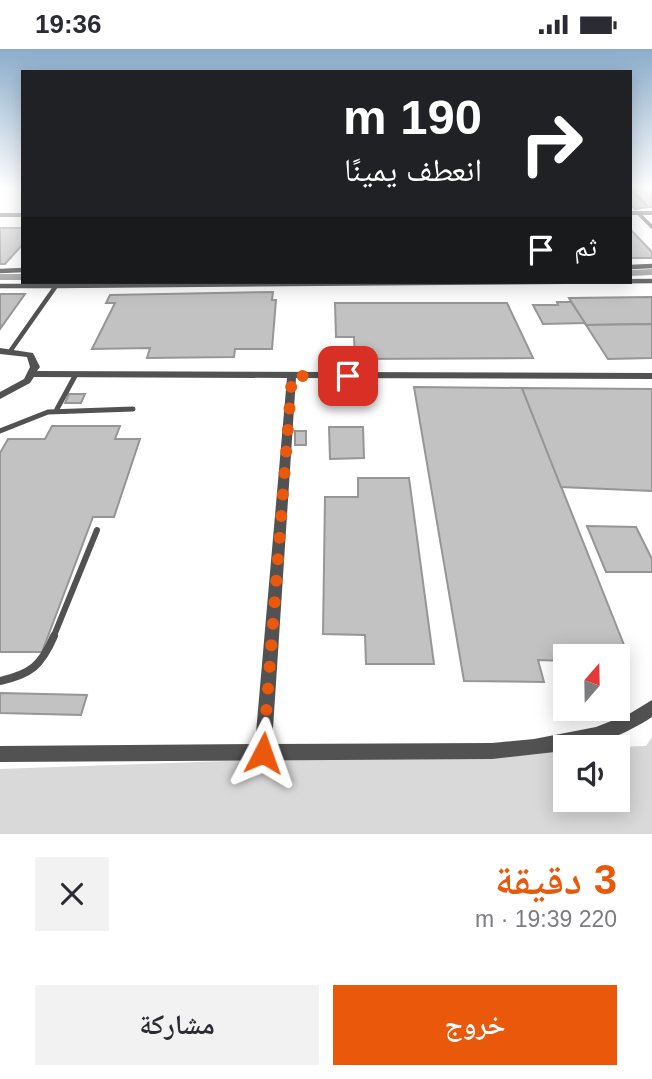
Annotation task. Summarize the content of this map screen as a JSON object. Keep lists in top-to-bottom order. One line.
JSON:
{"north":"top","page":{"status":"19:36","turn":["190 m","انعطف يمينًا"],"then":"ثم","heading":["3 دقيقة","220 m · 19:39"],"buttons":["خروج","مشاركة"]}}
